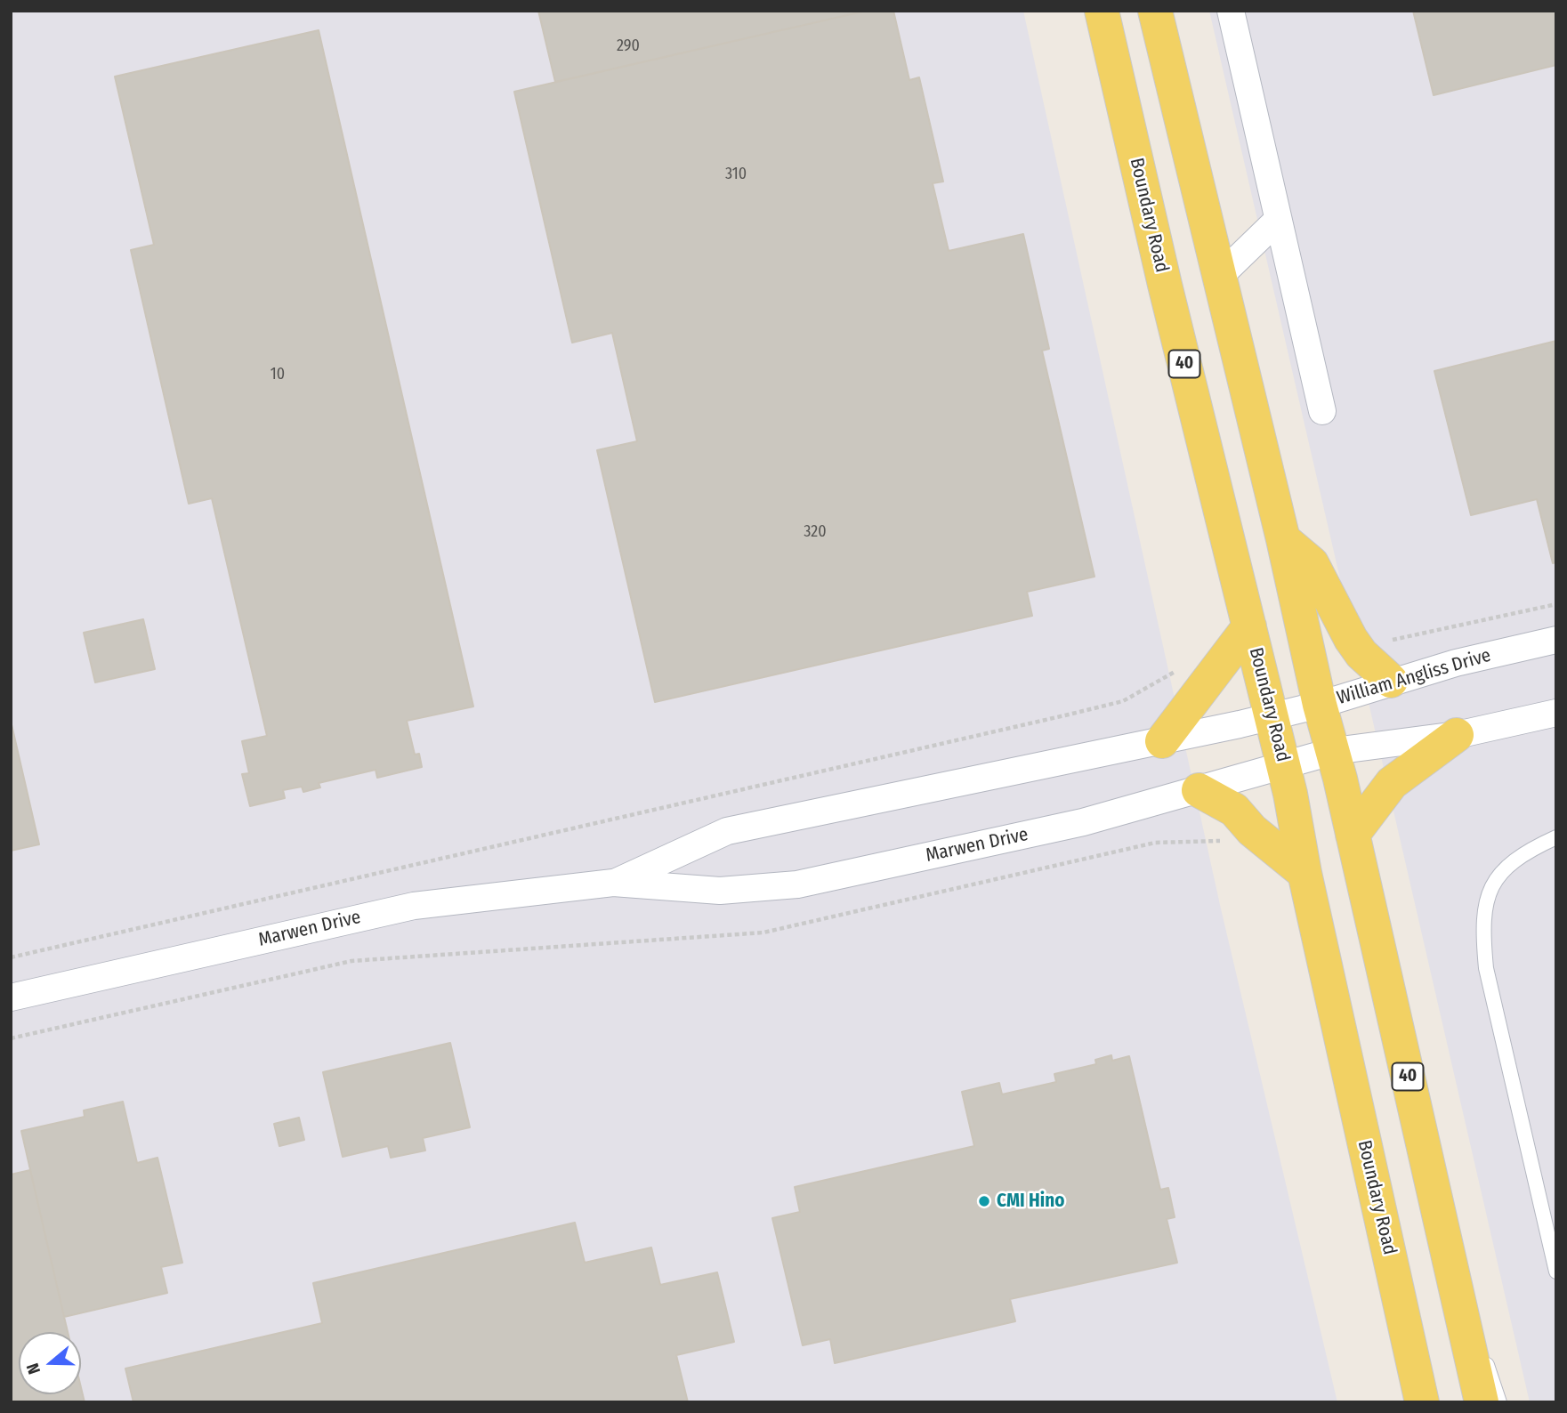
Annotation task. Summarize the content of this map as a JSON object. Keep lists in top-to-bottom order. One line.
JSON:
{"streets":{"main road":["Boundary Road","40"],"street":["William Angliss Drive","Marwen Drive"]},"crossings":[["Boundary Road","William Angliss Drive"],["Boundary Road","Marwen Drive"],["40","William Angliss Drive"],["40","Marwen Drive"],["William Angliss Drive","Marwen Drive"]],"places":["CMI Hino"],"house_numbers":["290","310","10","320"],"north":"left"}
